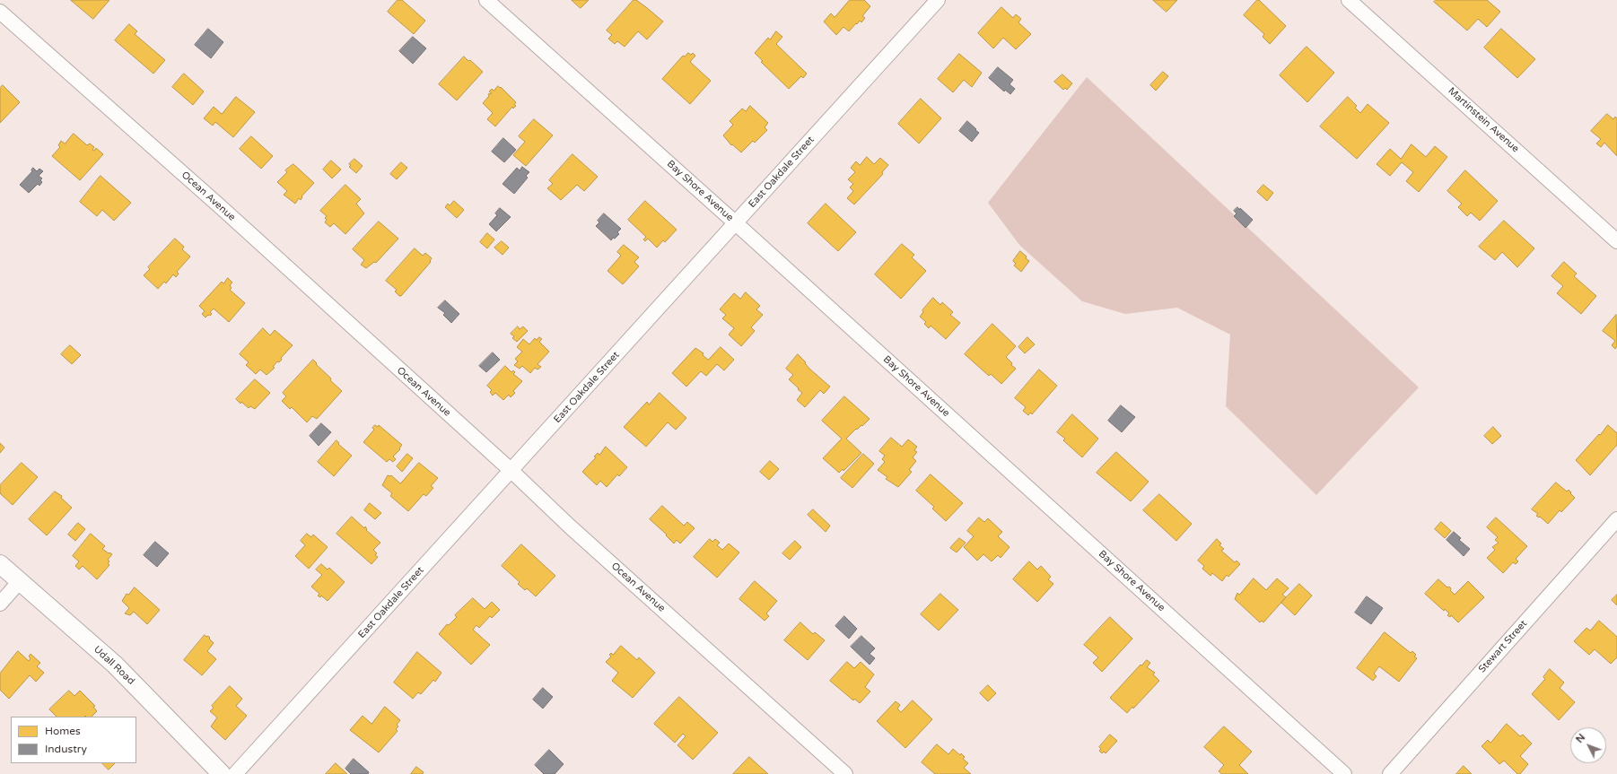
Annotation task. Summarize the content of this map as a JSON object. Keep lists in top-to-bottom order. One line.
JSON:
{"streets":{"street":["Martinstein Avenue","East Oakdale Street","Bay Shore Avenue","Ocean Avenue","Stewart Street","Udall Road"]},"crossings":[["East Oakdale Street","Bay Shore Avenue"],["East Oakdale Street","Ocean Avenue"]],"legend":["Homes","Industry"],"north":"top left"}
